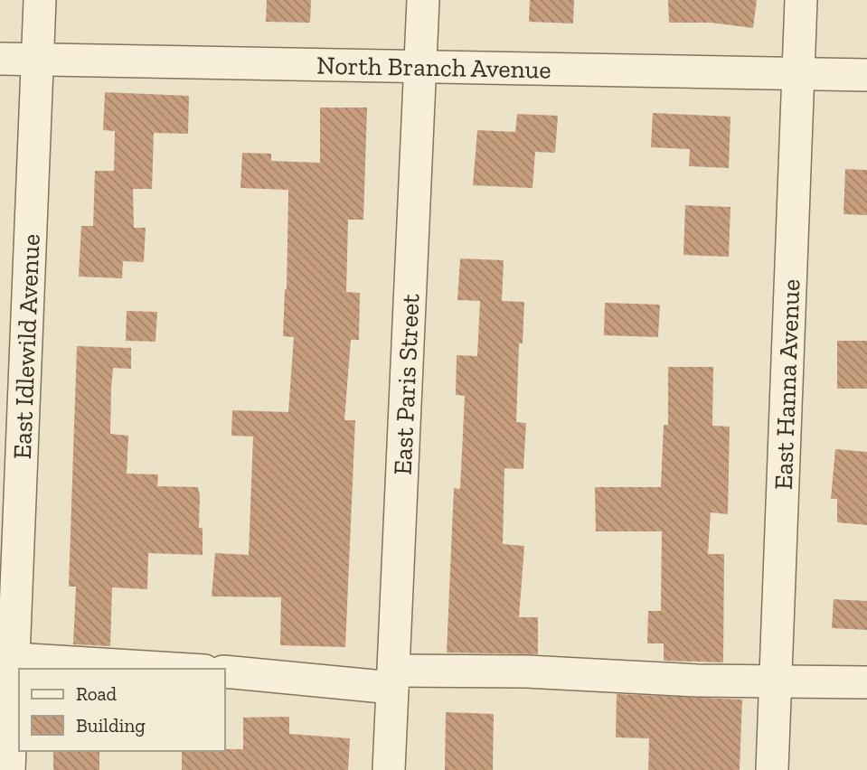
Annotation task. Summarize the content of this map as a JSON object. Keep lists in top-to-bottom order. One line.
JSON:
{"streets":{"street":["North Branch Avenue","East Idlewild Avenue","East Paris Street","East Hanna Avenue"]},"crossings":[["North Branch Avenue","East Idlewild Avenue"],["North Branch Avenue","East Paris Street"],["North Branch Avenue","East Hanna Avenue"]],"legend":["Road","Building"]}
